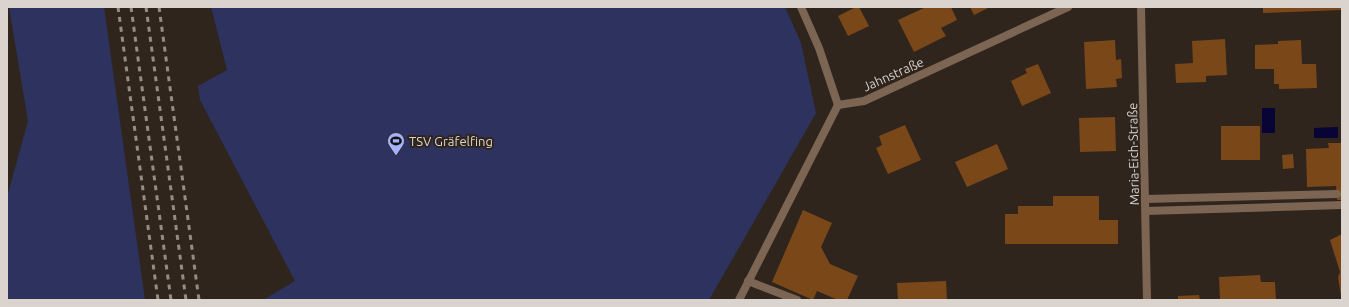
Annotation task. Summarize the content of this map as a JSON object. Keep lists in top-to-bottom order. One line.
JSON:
{"streets":{"street":["Jahnstraße","Maria-Eich-Straße"]},"places":{"sports":["TSV Gräfelfing"]}}
